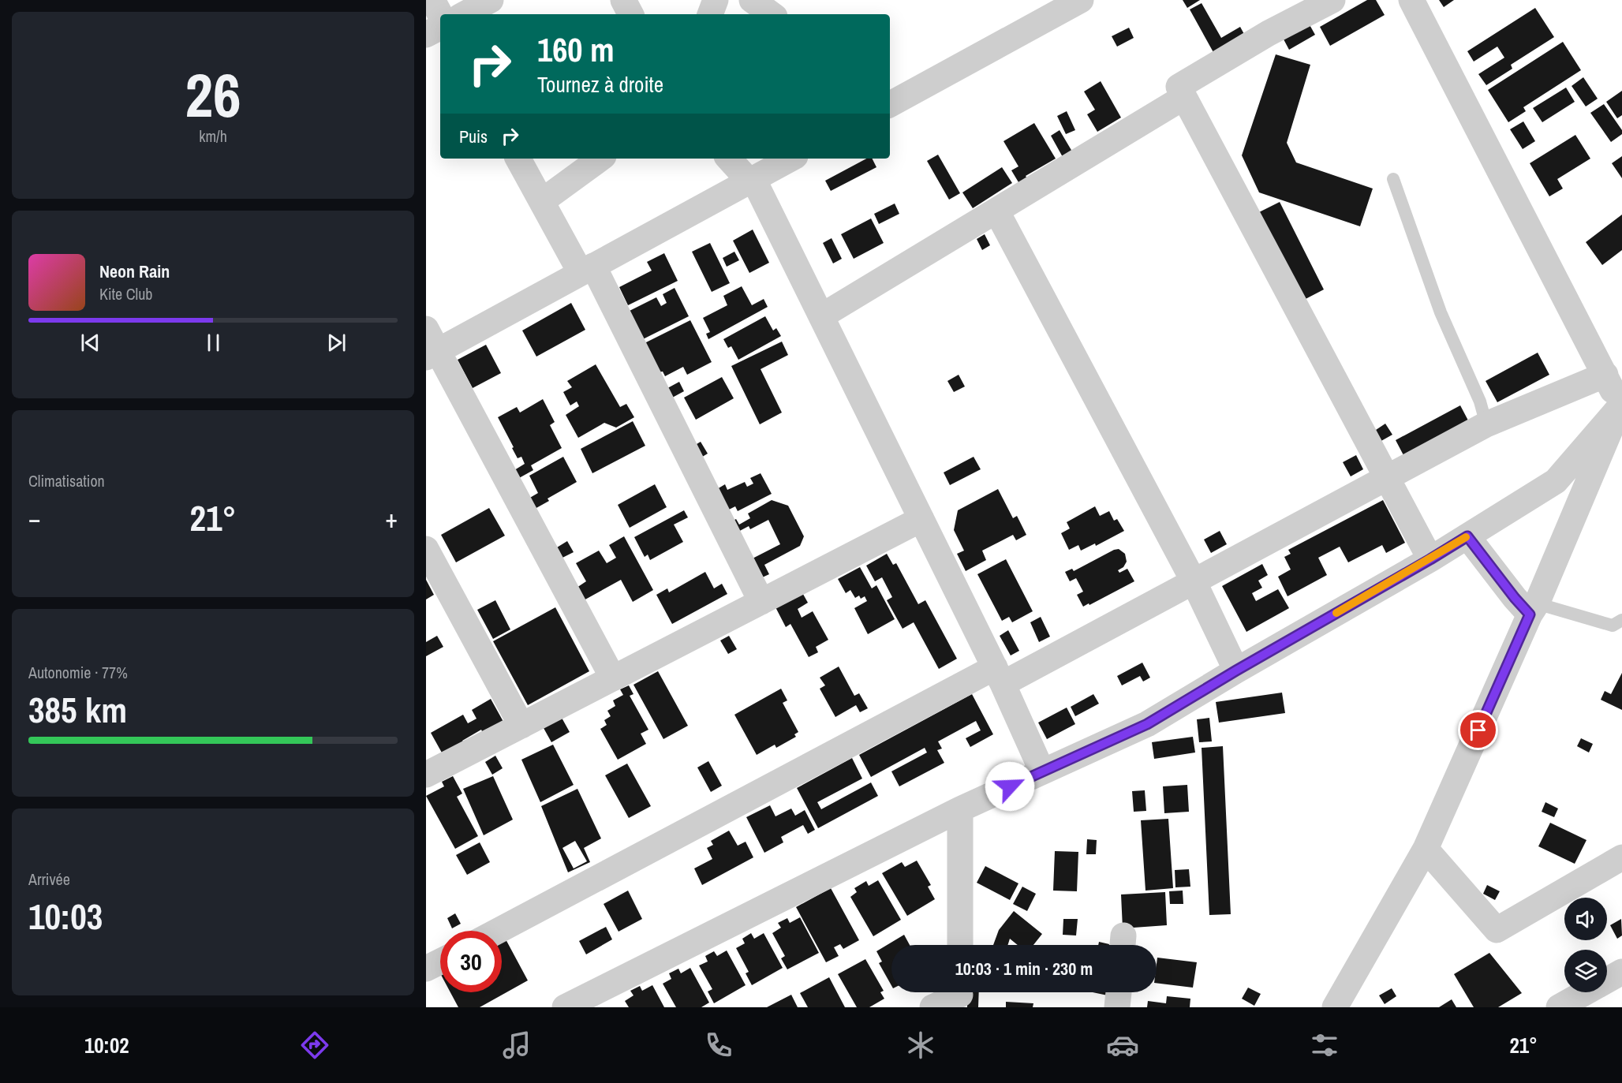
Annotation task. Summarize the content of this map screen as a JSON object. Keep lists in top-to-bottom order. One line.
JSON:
{"page":{"tile":[["26","km/h"],"Climatisation",["Autonomie · 77%","385 km"],["Arrivée","10:03"]],"turn":["160 m","Tournez à droite"],"then":"Puis","song":["Neon Rain","Kite Club"],"heat":["−","21°","+"],"limit":"30","trip":"10:03 · 1 min · 230 m","tabs":["10:02","21°"]}}
